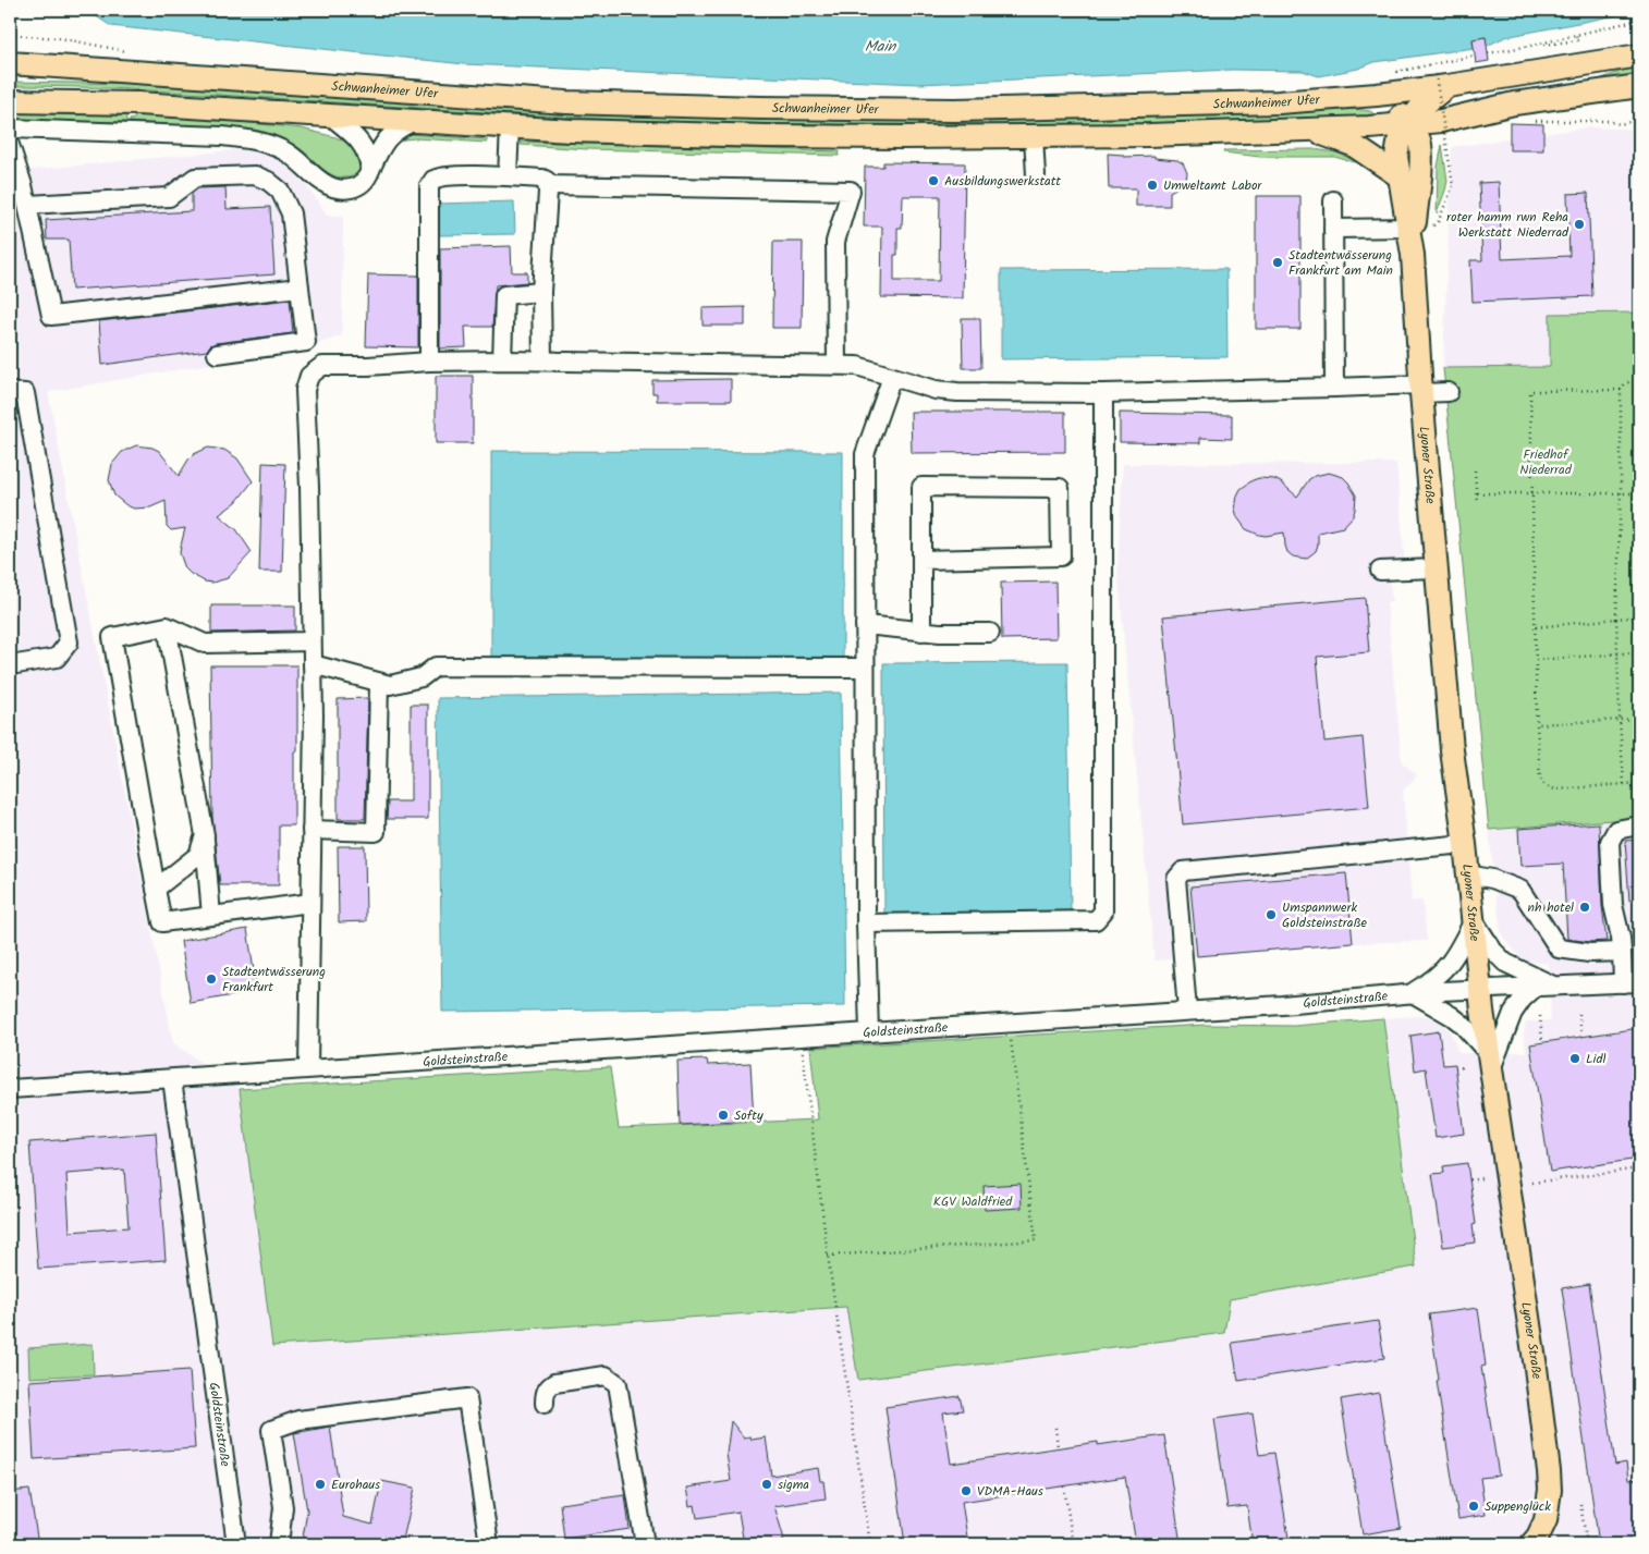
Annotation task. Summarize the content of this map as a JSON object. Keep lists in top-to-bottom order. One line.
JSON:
{"streets":{"main road":["Schwanheimer Ufer","Lyoner Straße"],"street":["Goldsteinstraße"]},"crossings":[["Schwanheimer Ufer","Lyoner Straße"],["Lyoner Straße","Goldsteinstraße"]],"water":["Main"],"parks":["Friedhof Niederrad","KGV Waldfried"],"places":["Ausbildungswerkstatt","Umweltamt Labor","roter hamm rwn Reha Werkstatt Niederrad","Stadtentwässerung Frankfurt am Main","nh hotel","Umspannwerk Goldsteinstraße","Stadtentwässerung Frankfurt","Lidl","Softy","Eurohaus","sigma","VDMA-Haus","Suppenglück"]}
